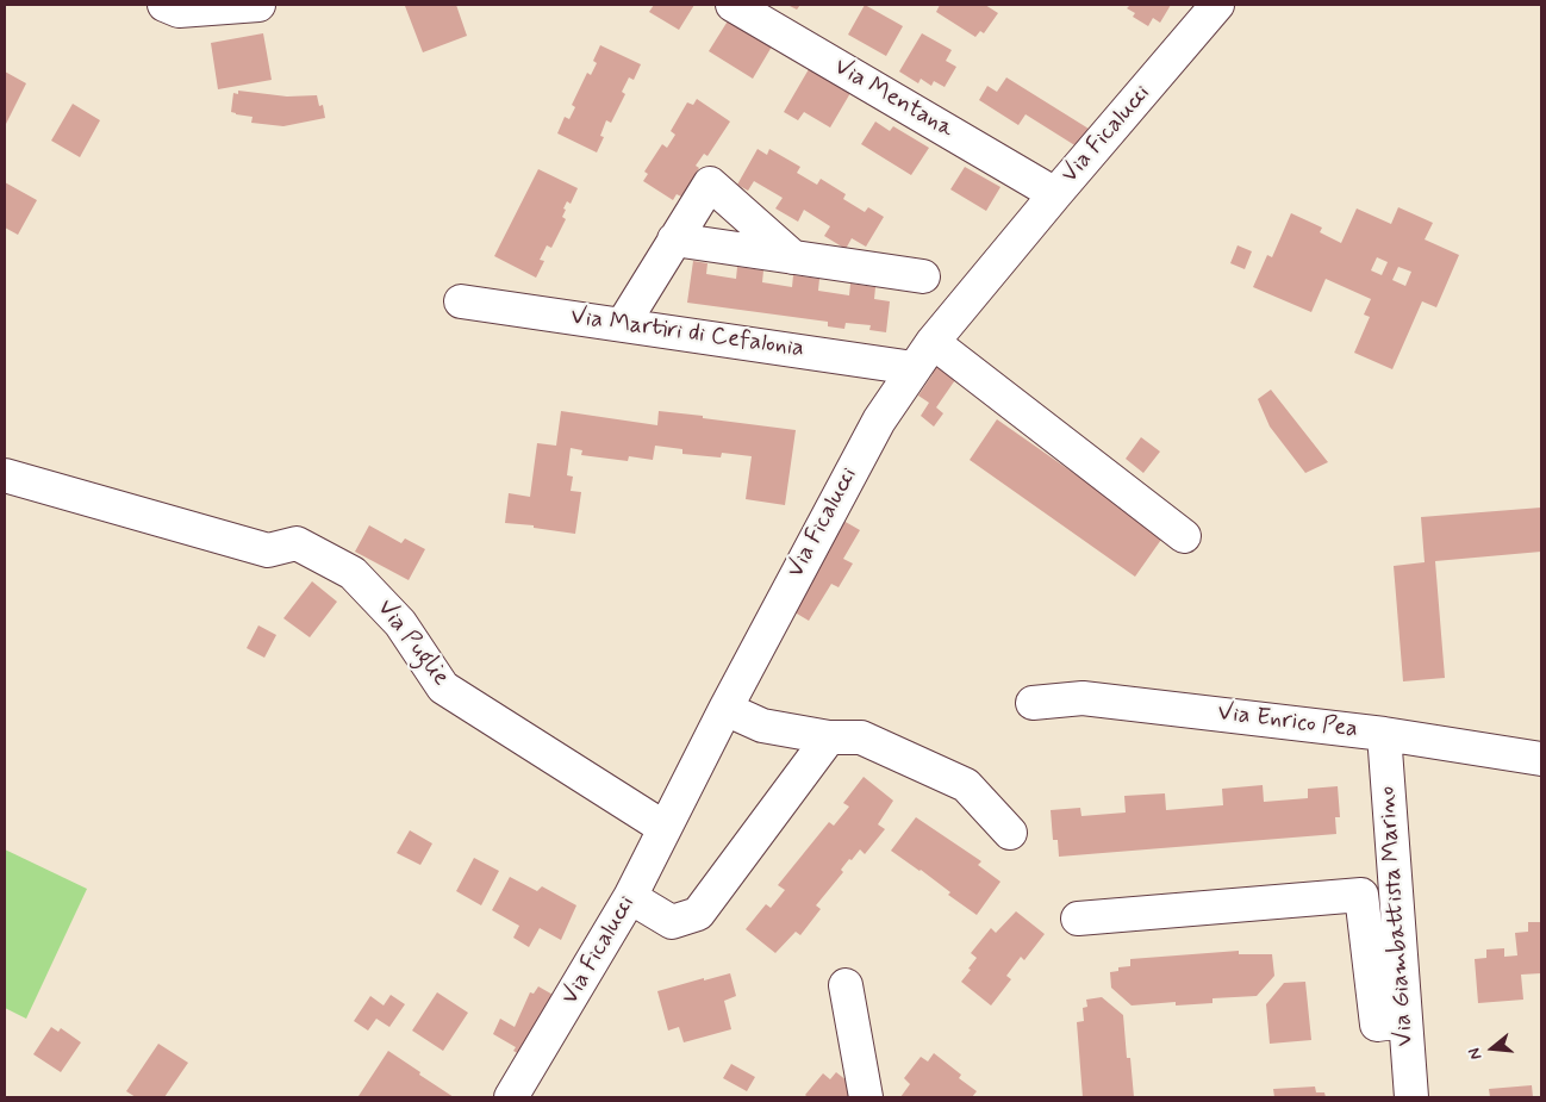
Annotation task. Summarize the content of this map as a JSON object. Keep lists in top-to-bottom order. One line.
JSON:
{"streets":{"street":["Via Mentana","Via Ficalucci","Via Martiri di Cefalonia","Via Puglie","Via Enrico Pea","Via Giambattista Marino"]},"crossings":[["Via Mentana","Via Ficalucci"],["Via Ficalucci","Via Martiri di Cefalonia"],["Via Ficalucci","Via Puglie"],["Via Enrico Pea","Via Giambattista Marino"]],"north":"left"}
